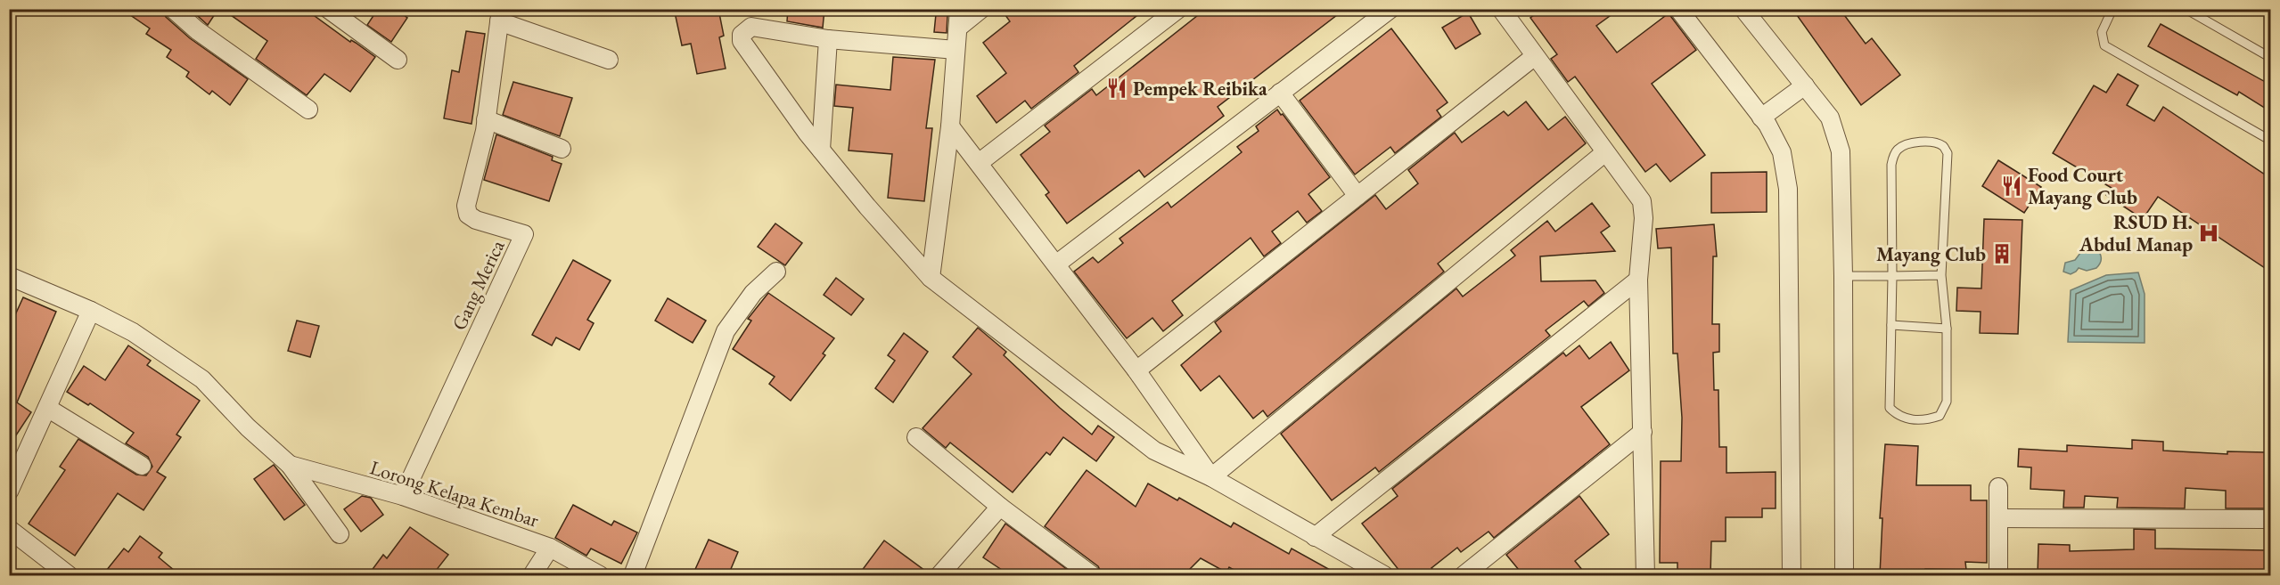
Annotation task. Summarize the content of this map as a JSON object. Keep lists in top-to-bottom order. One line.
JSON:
{"streets":{"street":["Gang Merica","Lorong Kelapa Kembar"]},"crossings":[["Gang Merica","Lorong Kelapa Kembar"]],"places":{"restaurant":["Pempek Reibika","Food Court Mayang Club"],"hospital":["RSUD H. Abdul Manap"],"building":["Mayang Club"]}}
